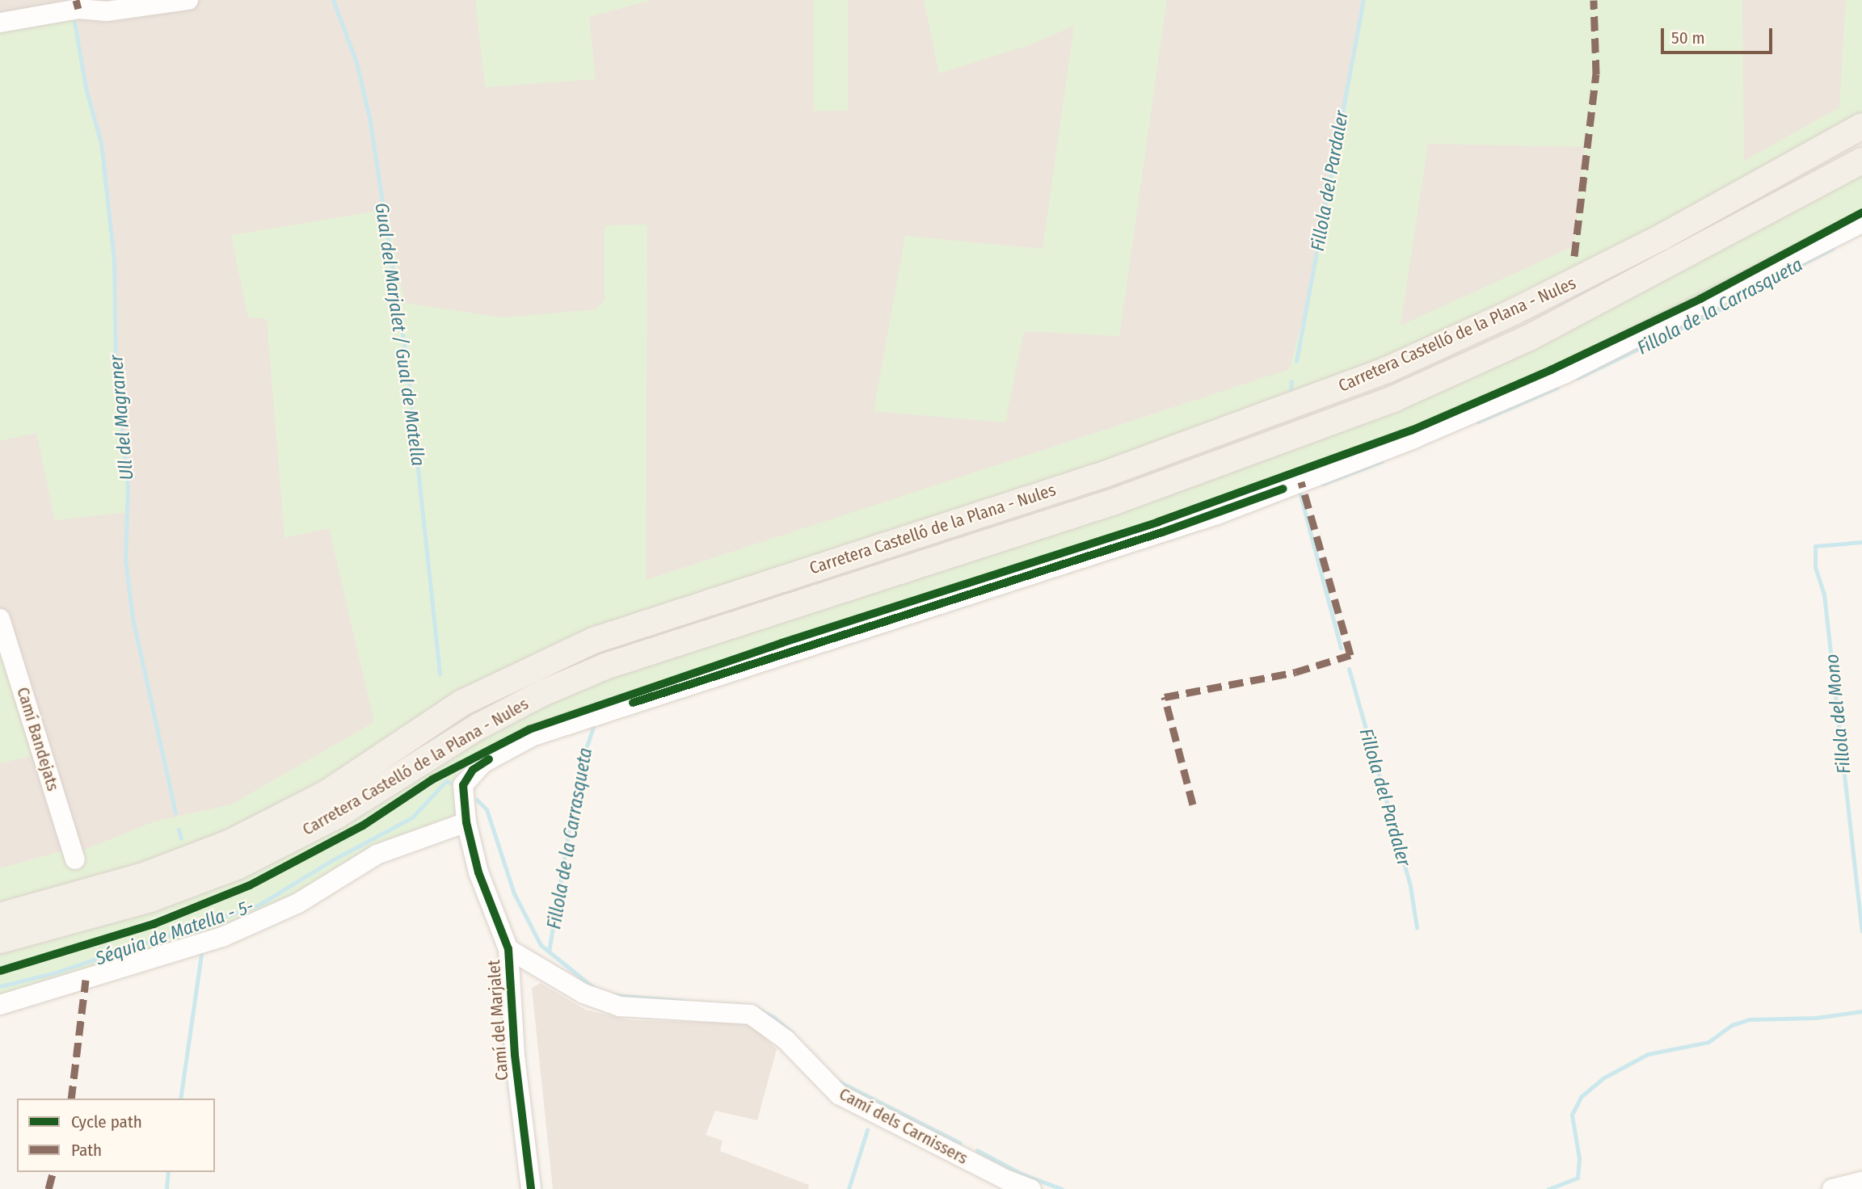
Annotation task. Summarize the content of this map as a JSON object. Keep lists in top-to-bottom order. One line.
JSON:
{"streets":{"main road":["Carretera Castelló de la Plana - Nules"],"street":["Camí Bandejats","Camí del Marjalet","Camí dels Carnissers"]},"crossings":[["Camí del Marjalet","Camí dels Carnissers"]],"water":["Fillola del Pardaler","Fillola de la Carrasqueta","Gual del Marjalet / Gual de Matella","Ull del Magraner","Fillola del Mono","Séquia de Matella - 5-"],"legend":["Cycle path","Path"],"scale_bar":"50 m"}
